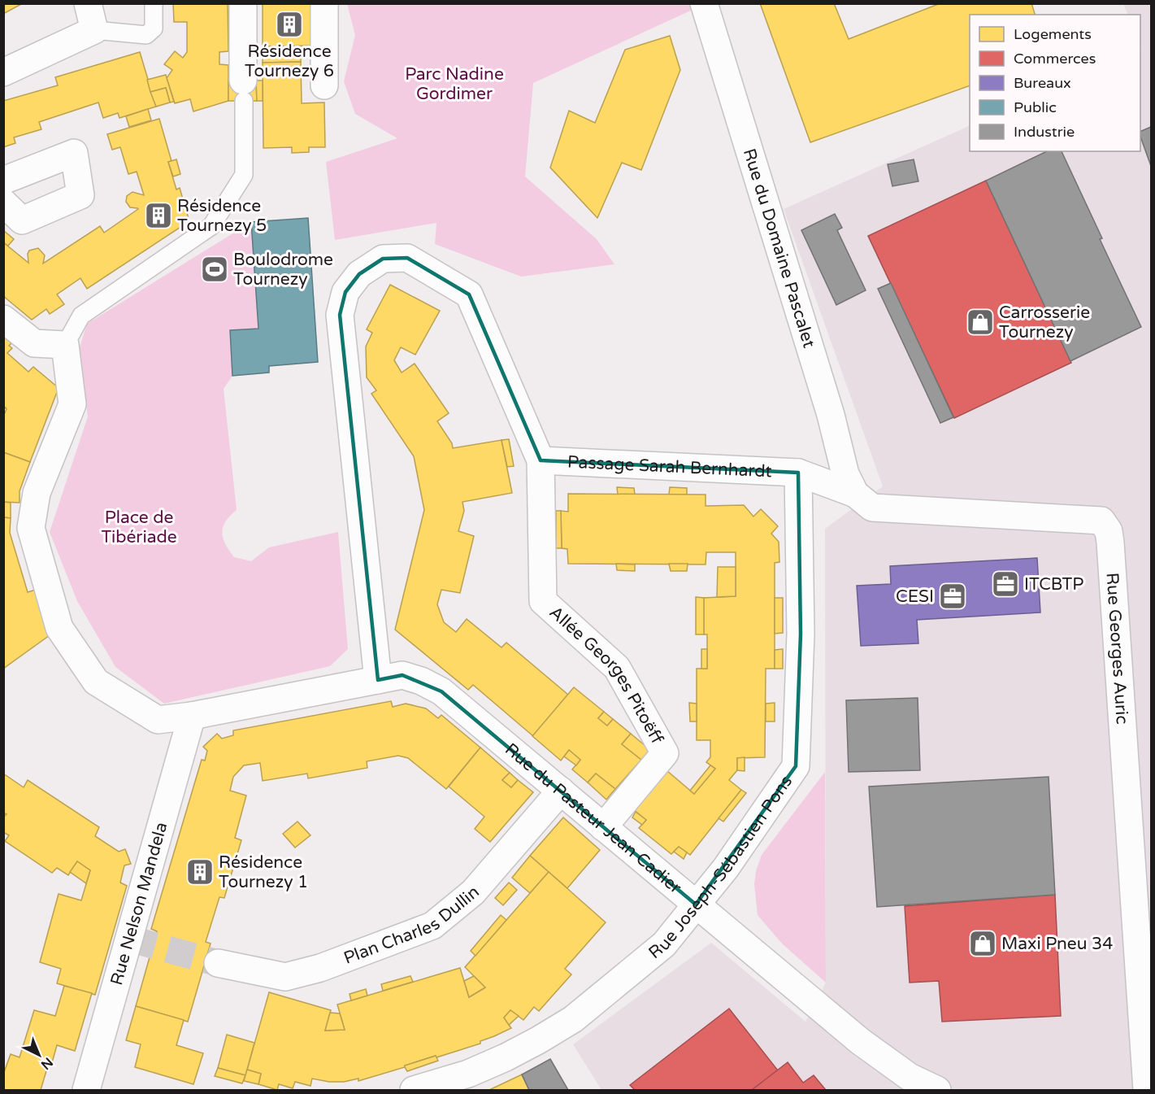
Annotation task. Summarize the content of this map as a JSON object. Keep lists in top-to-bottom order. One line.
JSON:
{"streets":{"street":["Rue du Domaine Pascalet","Passage Sarah Bernhardt","Rue Georges Auric","Allée Georges Pitoëff","Rue du Pasteur Jean Cadier","Rue Joseph-Sébastien Pons","Rue Nelson Mandela","Plan Charles Dullin"]},"crossings":[["Rue du Domaine Pascalet","Rue Georges Auric"],["Passage Sarah Bernhardt","Rue Georges Auric"],["Passage Sarah Bernhardt","Allée Georges Pitoëff"],["Passage Sarah Bernhardt","Rue Joseph-Sébastien Pons"],["Rue Georges Auric","Rue Joseph-Sébastien Pons"],["Allée Georges Pitoëff","Rue du Pasteur Jean Cadier"],["Rue du Pasteur Jean Cadier","Rue Joseph-Sébastien Pons"],["Rue du Pasteur Jean Cadier","Plan Charles Dullin"]],"parks":["Parc Nadine Gordimer","Place de Tibériade"],"places":{"building":["Résidence Tournezy 6","Résidence Tournezy 5","Résidence Tournezy 1"],"sports":["Boulodrome Tournezy"],"shop":["Carrosserie Tournezy","Maxi Pneu 34"],"office":["ITCBTP","CESI"]},"legend":["Logements","Commerces","Bureaux","Public","Industrie"],"north":"bottom right"}
